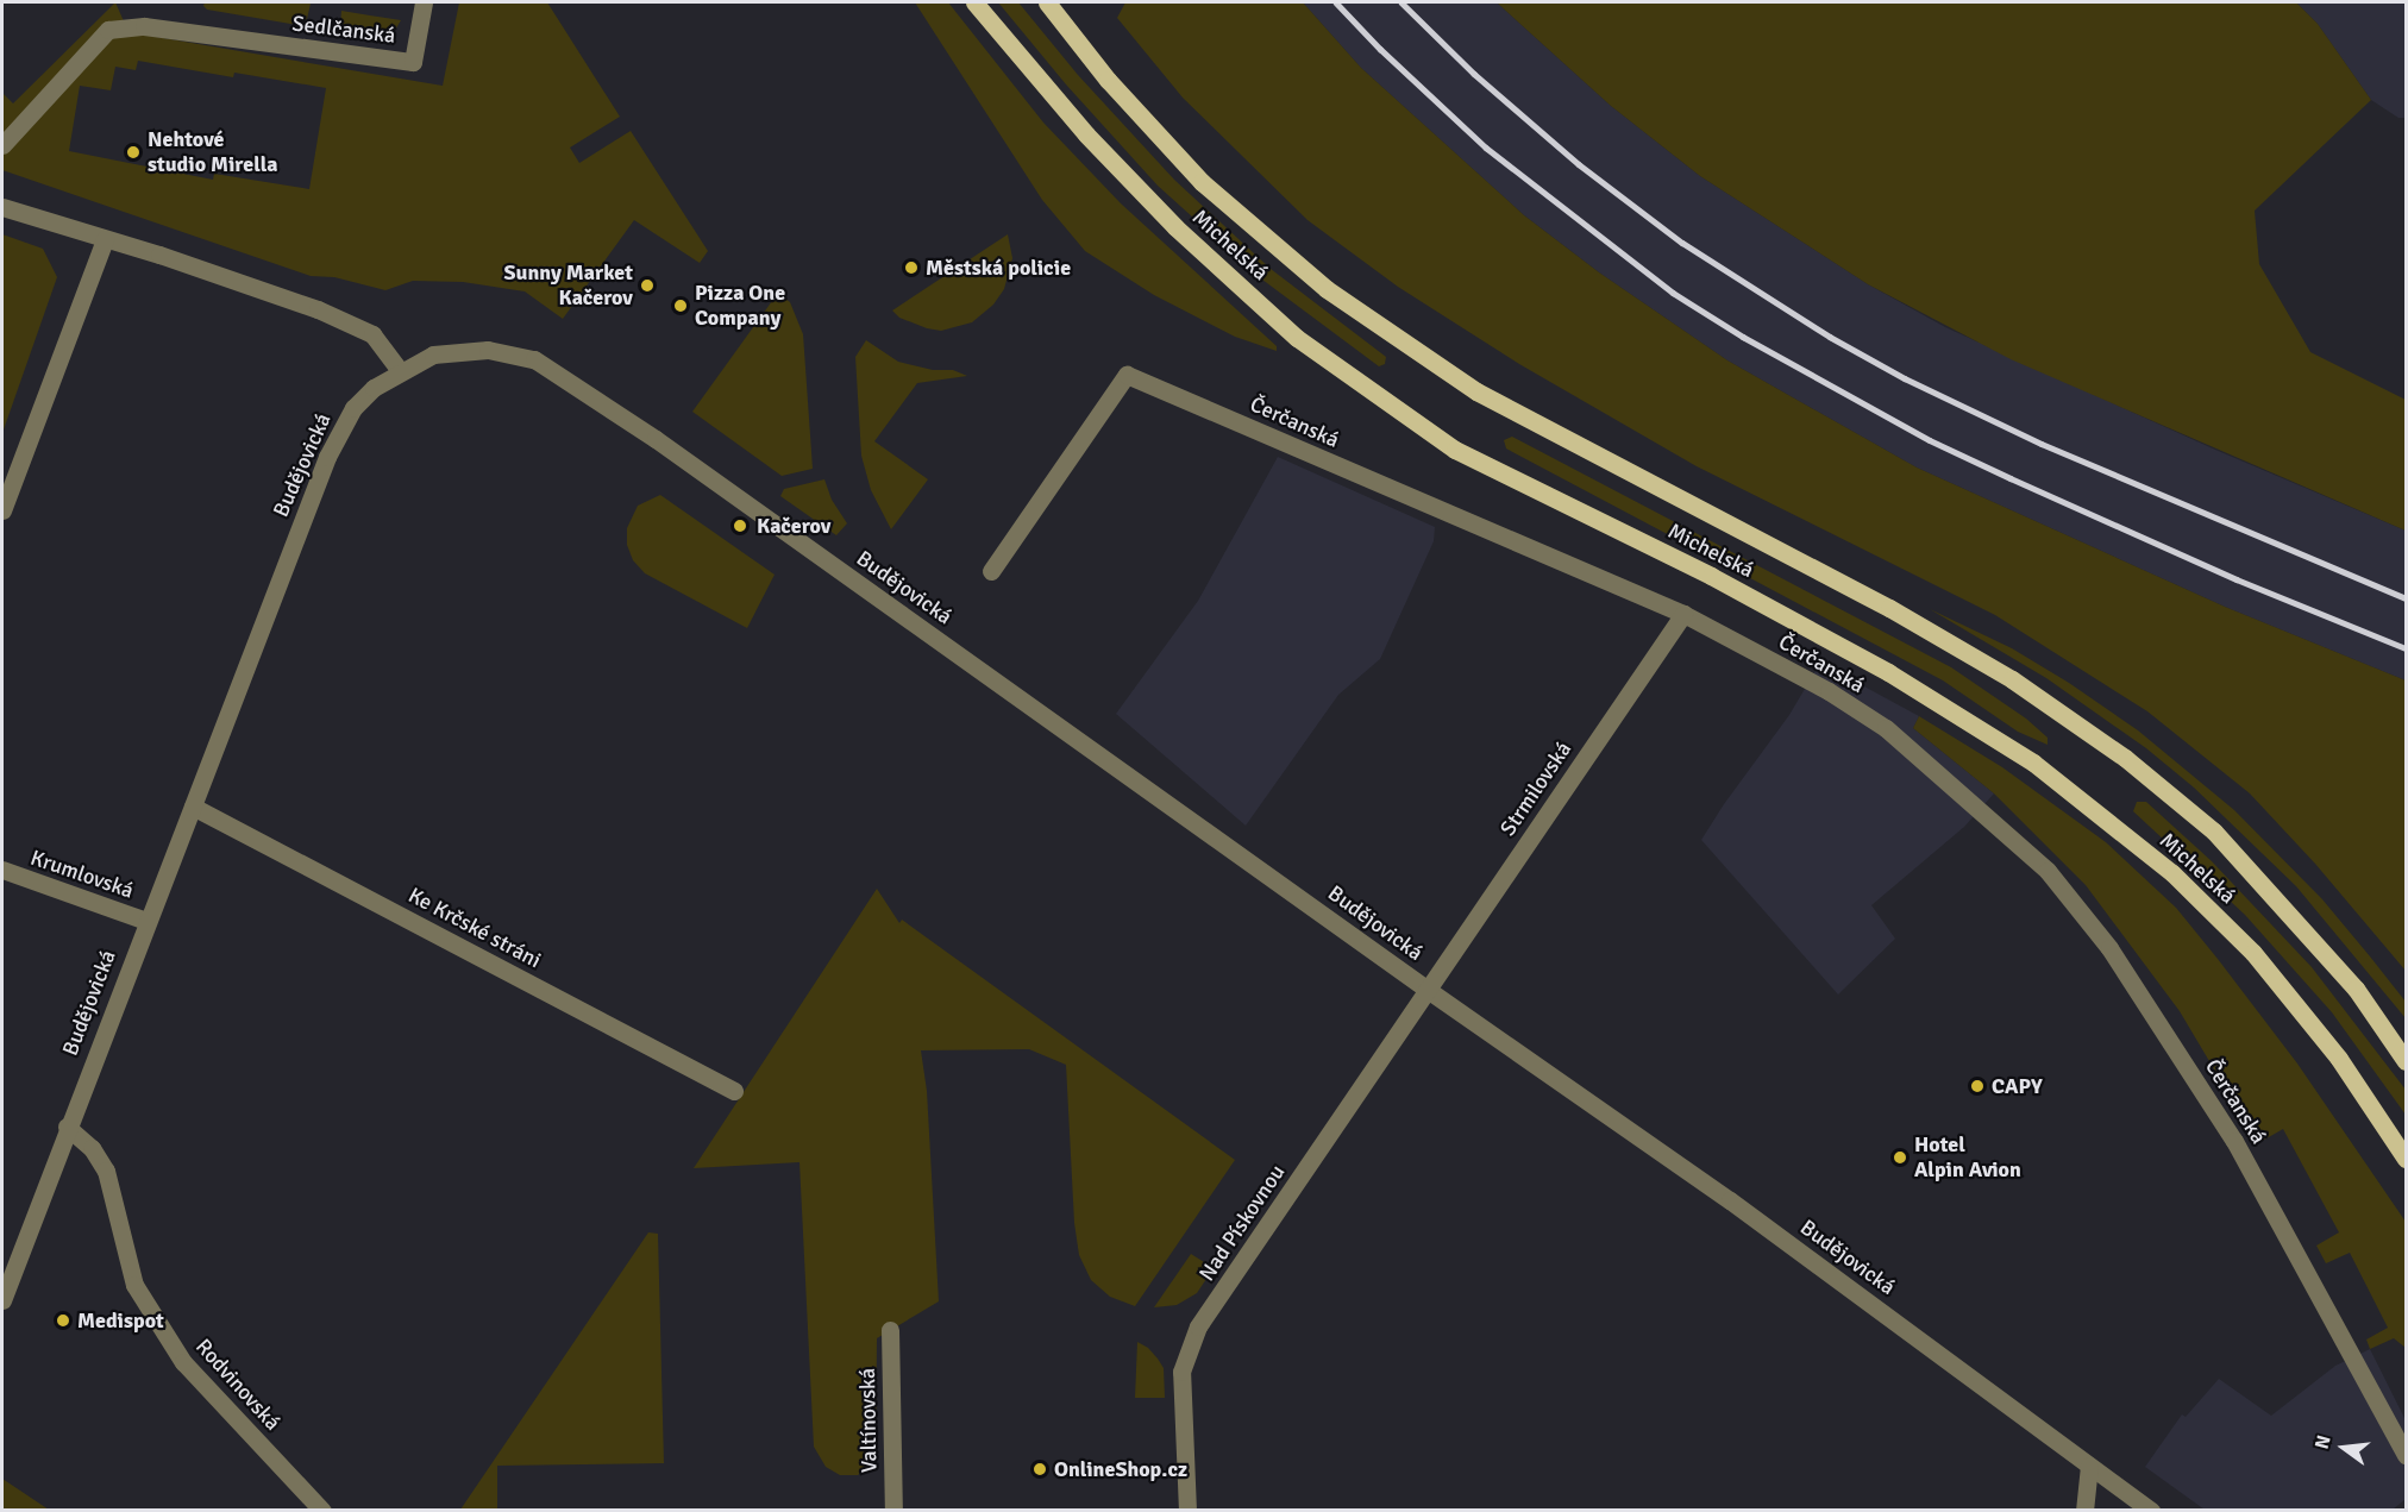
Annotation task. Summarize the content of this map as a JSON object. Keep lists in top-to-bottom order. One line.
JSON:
{"streets":{"main road":["Michelská"],"street":["Sedlčanská","Čerčanská","Budějovická","Strmilovská","Krumlovská","Ke Krčské stráni","Nad Pískovnou","Rodvinovská","Valtínovská"]},"crossings":[["Čerčanská","Strmilovská"],["Budějovická","Strmilovská"],["Budějovická","Krumlovská"],["Budějovická","Ke Krčské stráni"],["Budějovická","Nad Pískovnou"],["Budějovická","Rodvinovská"],["Strmilovská","Nad Pískovnou"]],"places":["Nehtové studio Mirella","Městská policie","Sunny Market Kačerov","Pizza One Company","Kačerov","CAPY","Hotel Alpin Avion","Medispot","OnlineShop.cz"],"north":"left"}
